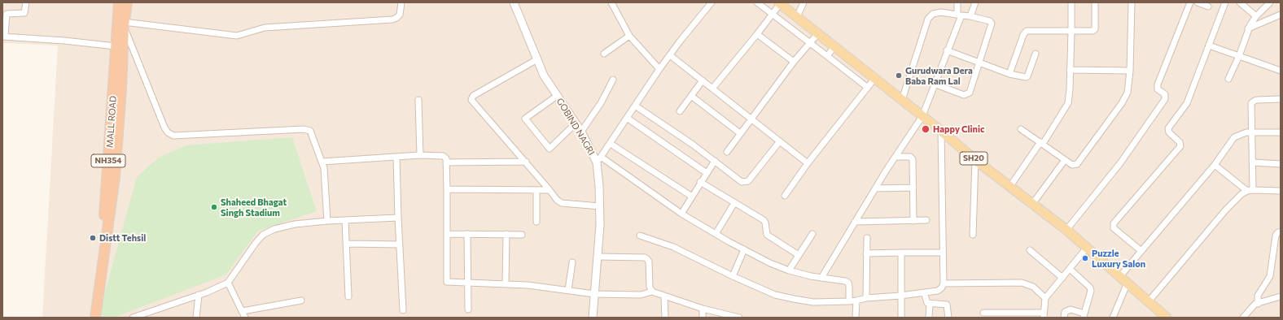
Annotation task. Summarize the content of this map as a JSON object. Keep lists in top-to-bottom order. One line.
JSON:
{"streets":{"highway":["MALL ROAD","NH354"],"main road":["SH20"],"street":["GOBIND NAGRI"]},"places":["Gurudwara Dera Baba Ram Lal","Happy Clinic","Shaheed Bhagat Singh Stadium","Distt Tehsil","Puzzle Luxury Salon"]}
